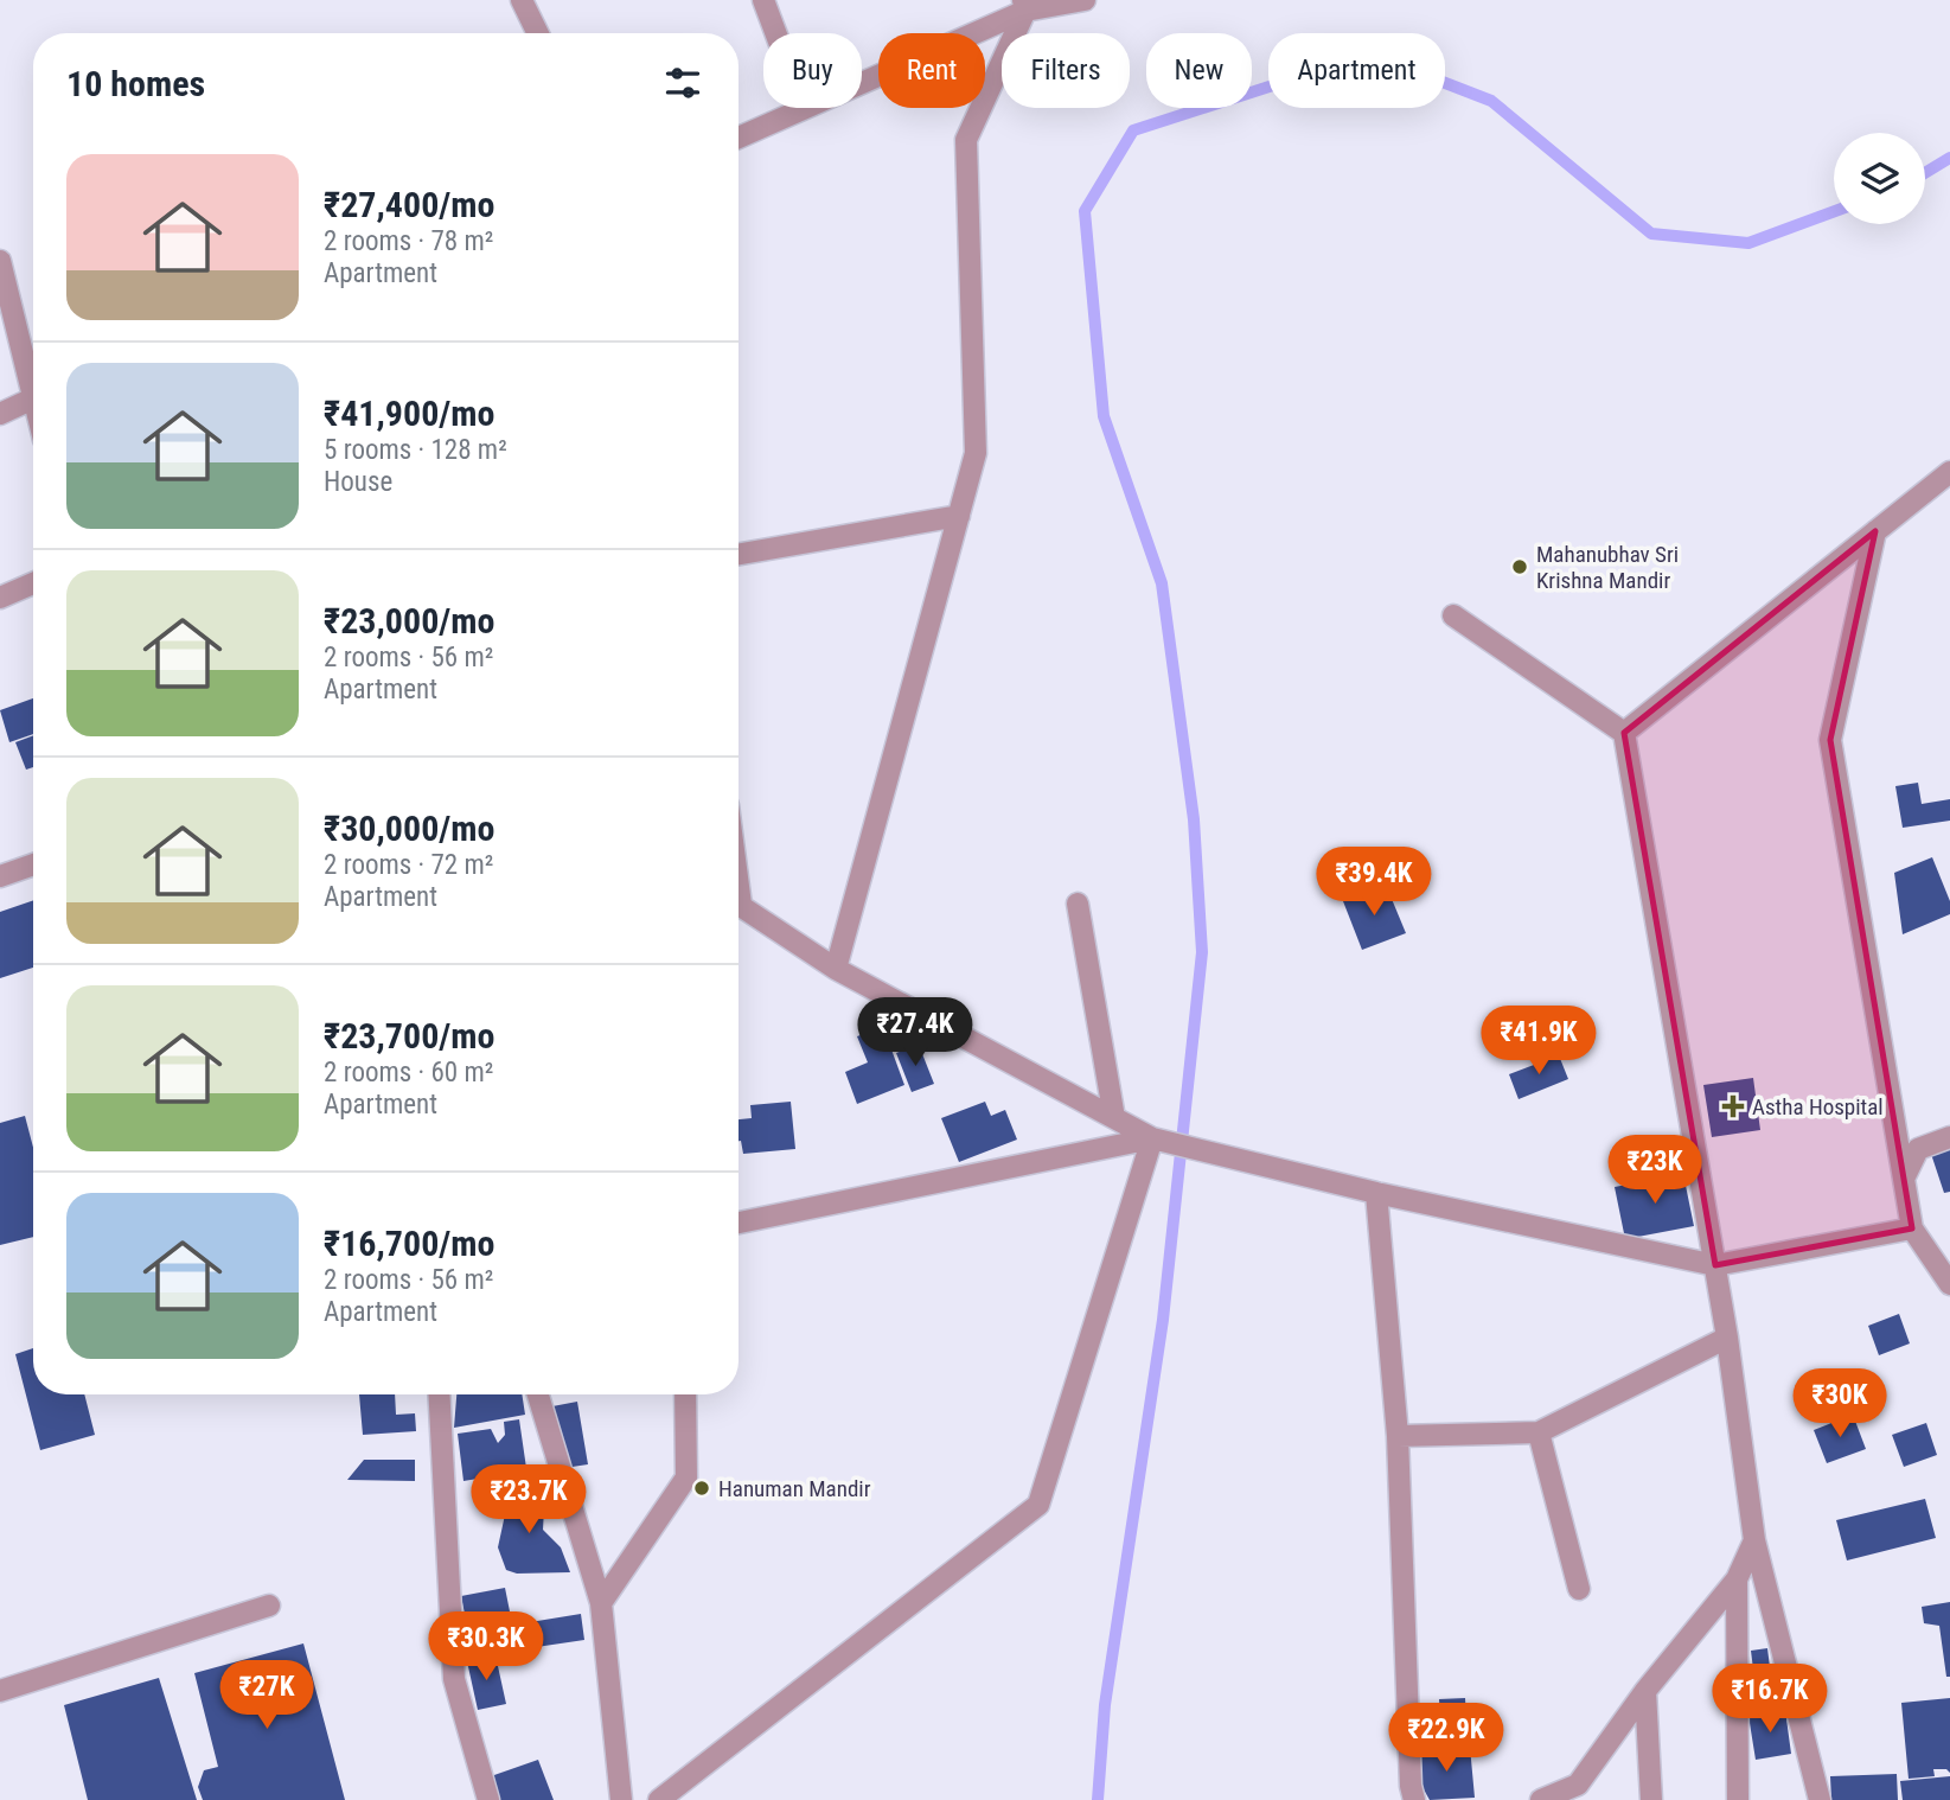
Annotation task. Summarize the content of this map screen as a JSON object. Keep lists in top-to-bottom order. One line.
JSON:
{"places":{"other":["Mahanubhav Sri Krishna Mandir","Hanuman Mandir"],"health":["Astha Hospital"]},"page":{"chip":["Buy","Rent","Filters","New","Apartment"],"heading":"10 homes","list":[{"name":"₹27,400/mo","note":"2 rooms · 78 m² · Apartment"},{"name":"₹41,900/mo","note":"5 rooms · 128 m² · House"},{"name":"₹23,000/mo","note":"2 rooms · 56 m² · Apartment"},{"name":"₹30,000/mo","note":"2 rooms · 72 m² · Apartment"},{"name":"₹23,700/mo","note":"2 rooms · 60 m² · Apartment"},{"name":"₹16,700/mo","note":"2 rooms · 56 m² · Apartment"}],"price":["₹39.4K","₹27.4K","₹41.9K","₹23K","₹30K","₹23.7K","₹30.3K","₹27K","₹16.7K","₹22.9K"]}}
